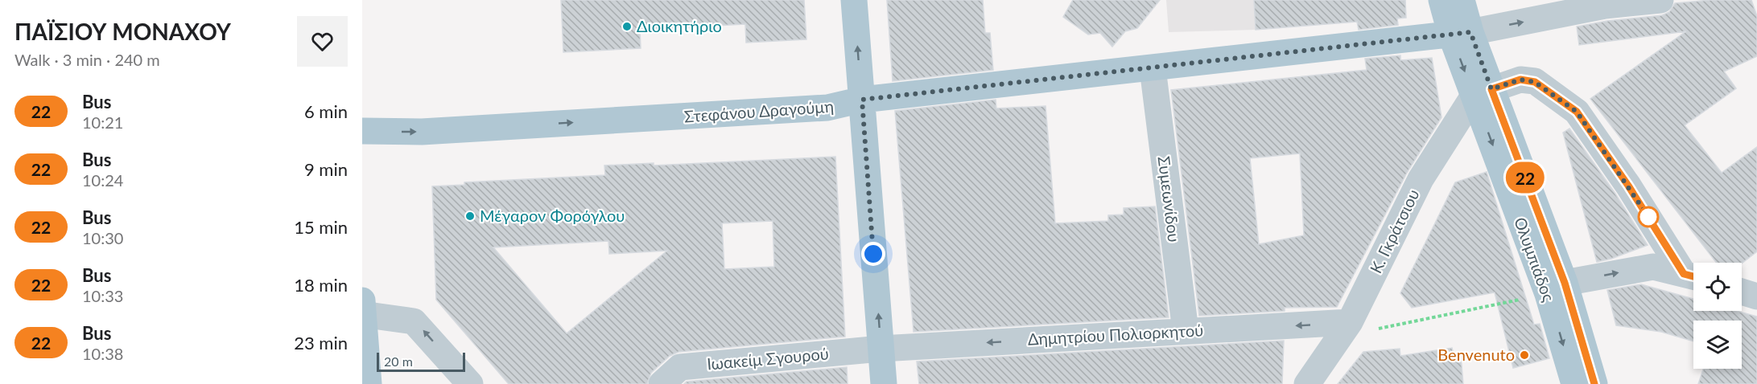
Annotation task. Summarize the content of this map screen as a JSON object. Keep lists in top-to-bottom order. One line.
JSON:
{"streets":{"main road":["Στεφάνου Δραγούμη","Ολυμπιάδος"],"street":["Συμεωνίδου","Κ. Γκράτσιου","Δημητρίου Πολιορκητού","Ιωακείμ Σγουρού"]},"crossings":[["Στεφάνου Δραγούμη","Συμεωνίδου"],["Στεφάνου Δραγούμη","Ολυμπιάδος"],["Συμεωνίδου","Δημητρίου Πολιορκητού"],["Κ. Γκράτσιου","Ολυμπιάδος"],["Κ. Γκράτσιου","Δημητρίου Πολιορκητού"],["Δημητρίου Πολιορκητού","Ιωακείμ Σγουρού"]],"one_way":["Στεφάνου Δραγούμη","Δημητρίου Πολιορκητού"],"places":["Διοικητήριο","Μέγαρον Φορόγλου","Benvenuto"],"lines":["bus line 22"],"scale_bar":"20 m","page":{"heading":["ΠΑΪΣΙΟΥ ΜΟΝΑΧΟΥ","Walk · 3 min · 240 m"],"on_map":"22","list":[{"mark":"22","name":"Bus","note":"10:21","value":"6 min"},{"mark":"22","name":"Bus","note":"10:24","value":"9 min"},{"mark":"22","name":"Bus","note":"10:30","value":"15 min"},{"mark":"22","name":"Bus","note":"10:33","value":"18 min"},{"mark":"22","name":"Bus","note":"10:38","value":"23 min"}],"scale":"20 m"}}
